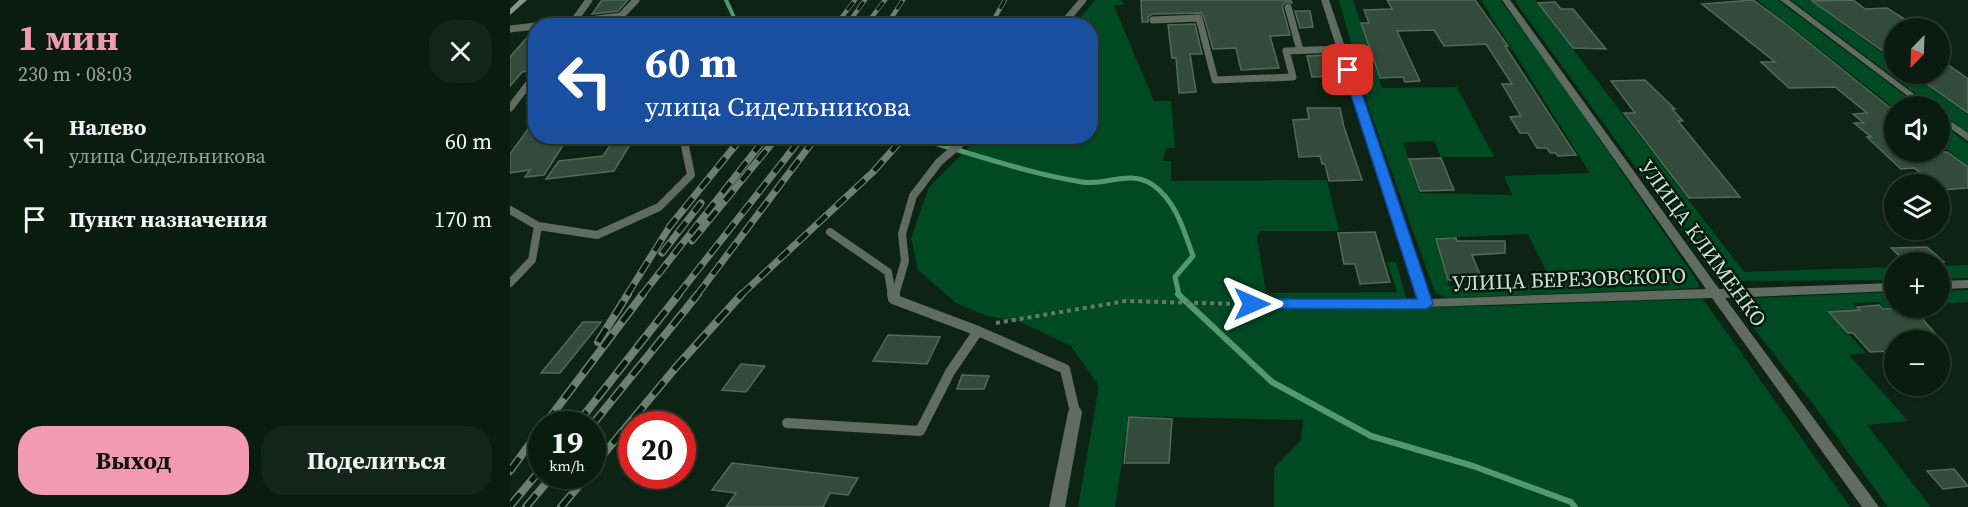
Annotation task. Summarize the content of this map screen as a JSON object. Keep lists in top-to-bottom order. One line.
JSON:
{"streets":{"street":["УЛИЦА КЛИМЕНКО","УЛИЦА БЕРЕЗОВСКОГО"]},"crossings":[["УЛИЦА КЛИМЕНКО","УЛИЦА БЕРЕЗОВСКОГО"]],"north":"bottom left","page":{"heading":["1 мин","230 m · 08:03"],"map_buttons":["+","−"],"turn":["60 m","улица Сидельникова"],"list":[{"name":"Налево","note":"улица Сидельникова","value":"60 m"},{"name":"Пункт назначения","value":"170 m"}],"speed":"19 km/h","limit":"20","buttons":["Выход","Поделиться"]}}
